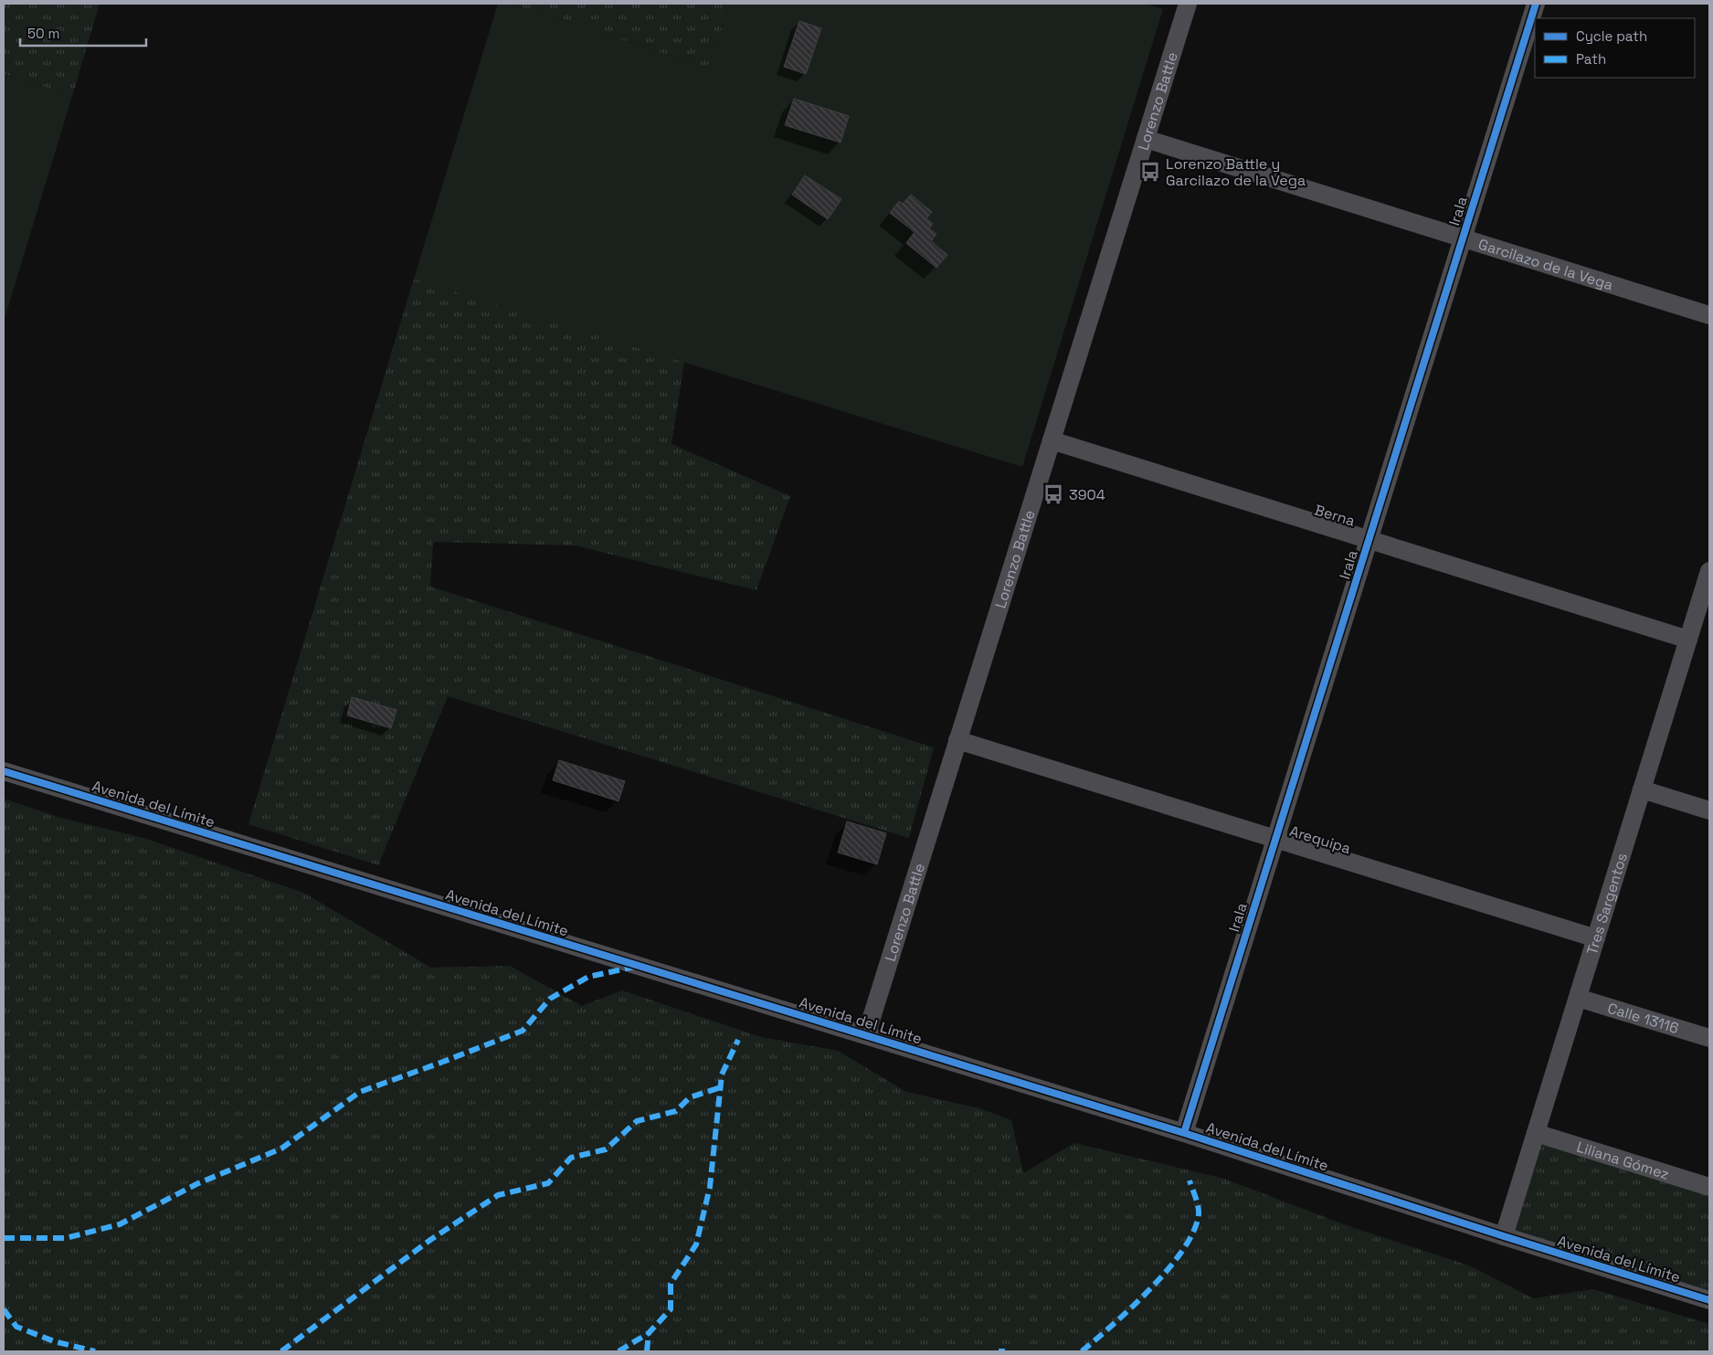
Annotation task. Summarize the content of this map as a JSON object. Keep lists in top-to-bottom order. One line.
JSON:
{"streets":{"street":["Lorenzo Battle","Irala","Garcilazo de la Vega","Berna","Avenida del Límite","Arequipa","Tres Sargentos","Calle 13116","Liliana Gómez"]},"crossings":[["Lorenzo Battle","Garcilazo de la Vega"],["Lorenzo Battle","Berna"],["Lorenzo Battle","Avenida del Límite"],["Lorenzo Battle","Arequipa"],["Irala","Garcilazo de la Vega"],["Irala","Berna"],["Irala","Avenida del Límite"],["Irala","Arequipa"],["Berna","Tres Sargentos"],["Avenida del Límite","Tres Sargentos"],["Arequipa","Tres Sargentos"],["Tres Sargentos","Calle 13116"],["Tres Sargentos","Liliana Gómez"]],"places":{"bus stop":["Lorenzo Battle y Garcilazo de la Vega","3904"]},"legend":["Cycle path","Path"],"scale_bar":"50 m"}
